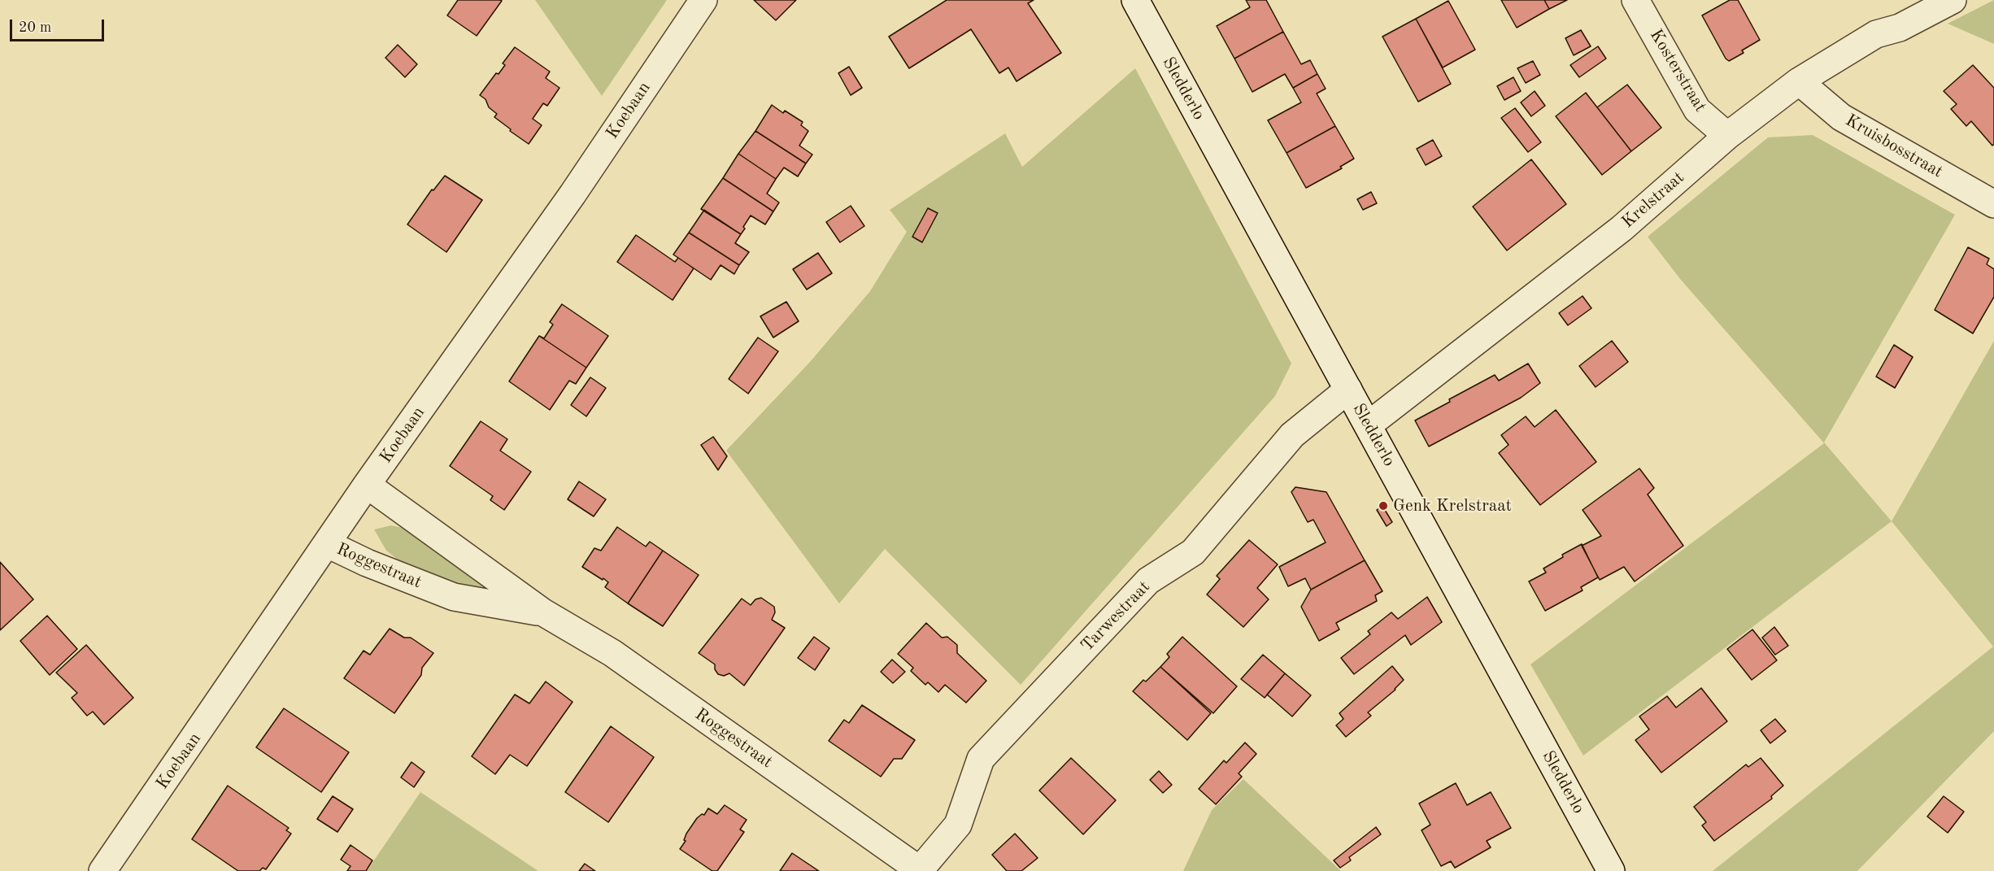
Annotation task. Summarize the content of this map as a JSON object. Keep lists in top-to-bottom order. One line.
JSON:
{"streets":{"street":["Kosterstraat","Sledderlo","Koebaan","Kruisbosstraat","Krelstraat","Roggestraat","Tarwestraat"]},"crossings":[["Kosterstraat","Krelstraat"],["Sledderlo","Krelstraat"],["Sledderlo","Tarwestraat"],["Koebaan","Roggestraat"],["Kruisbosstraat","Krelstraat"],["Roggestraat","Tarwestraat"]],"places":["Genk Krelstraat"],"scale_bar":"20 m"}
